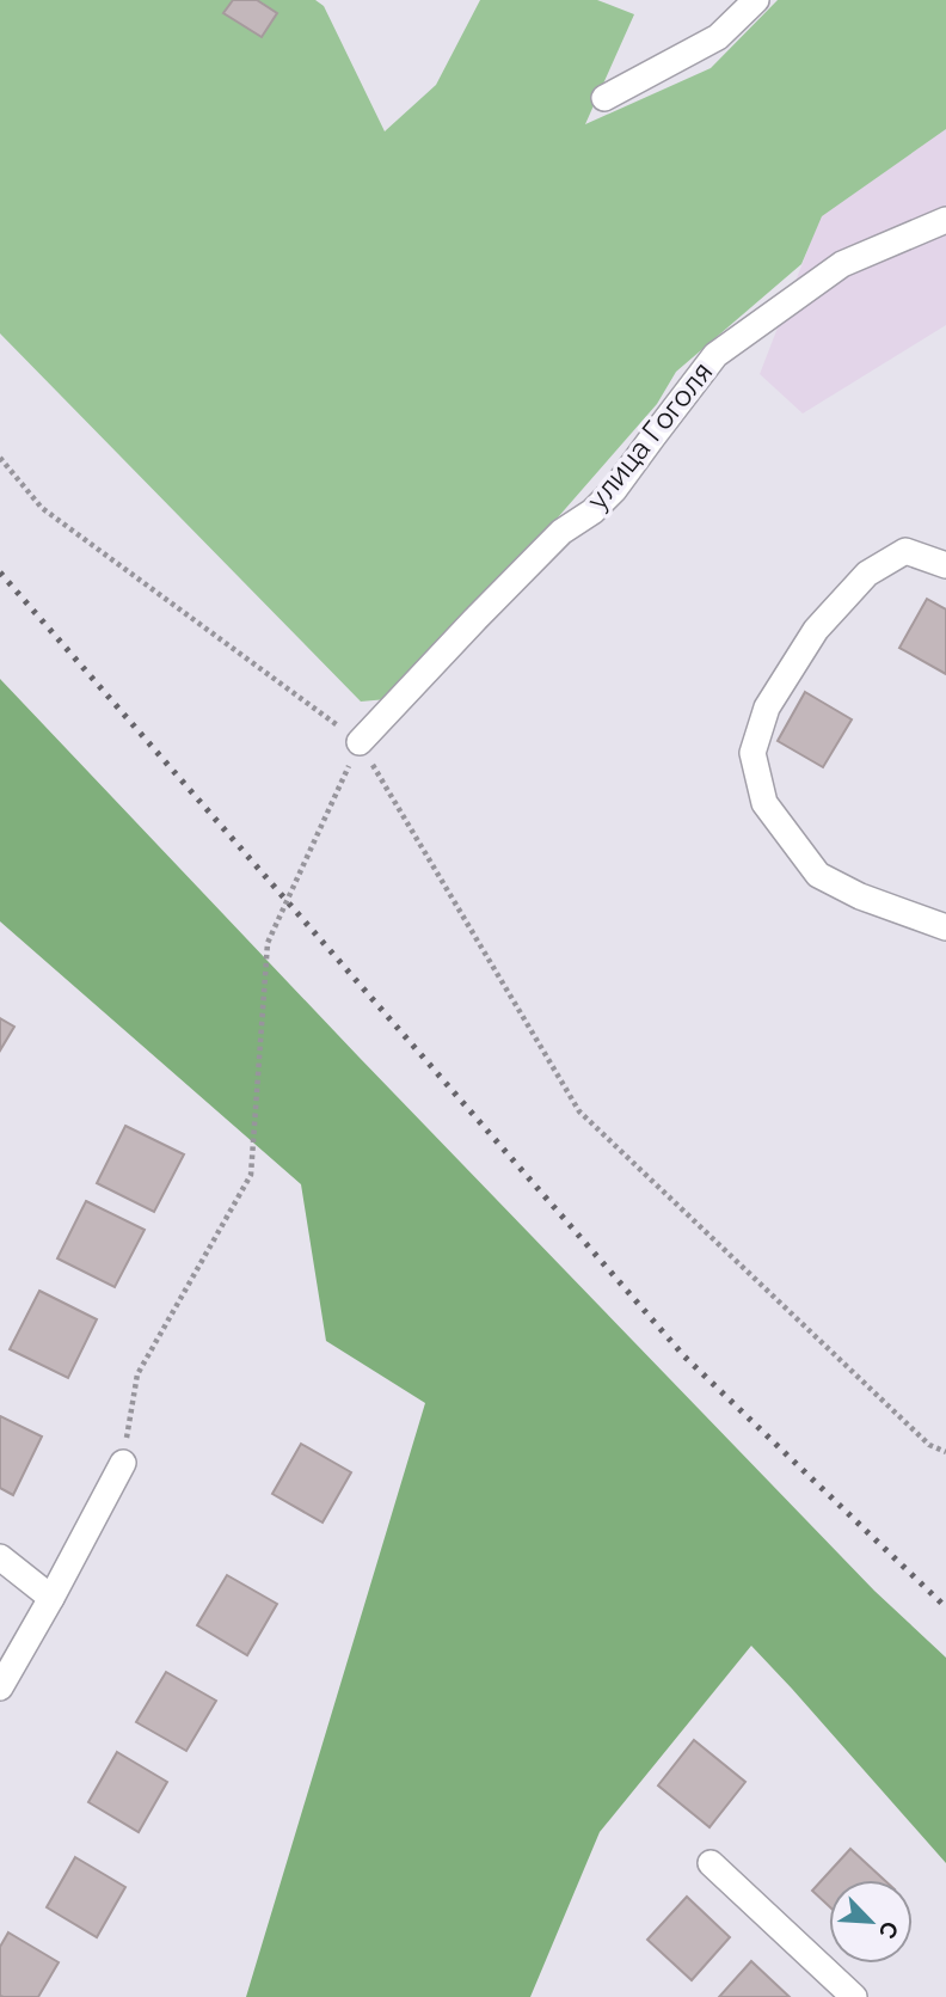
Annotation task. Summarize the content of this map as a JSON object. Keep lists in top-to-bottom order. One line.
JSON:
{"streets":{"street":["улица Гоголя"]},"north":"bottom right"}
